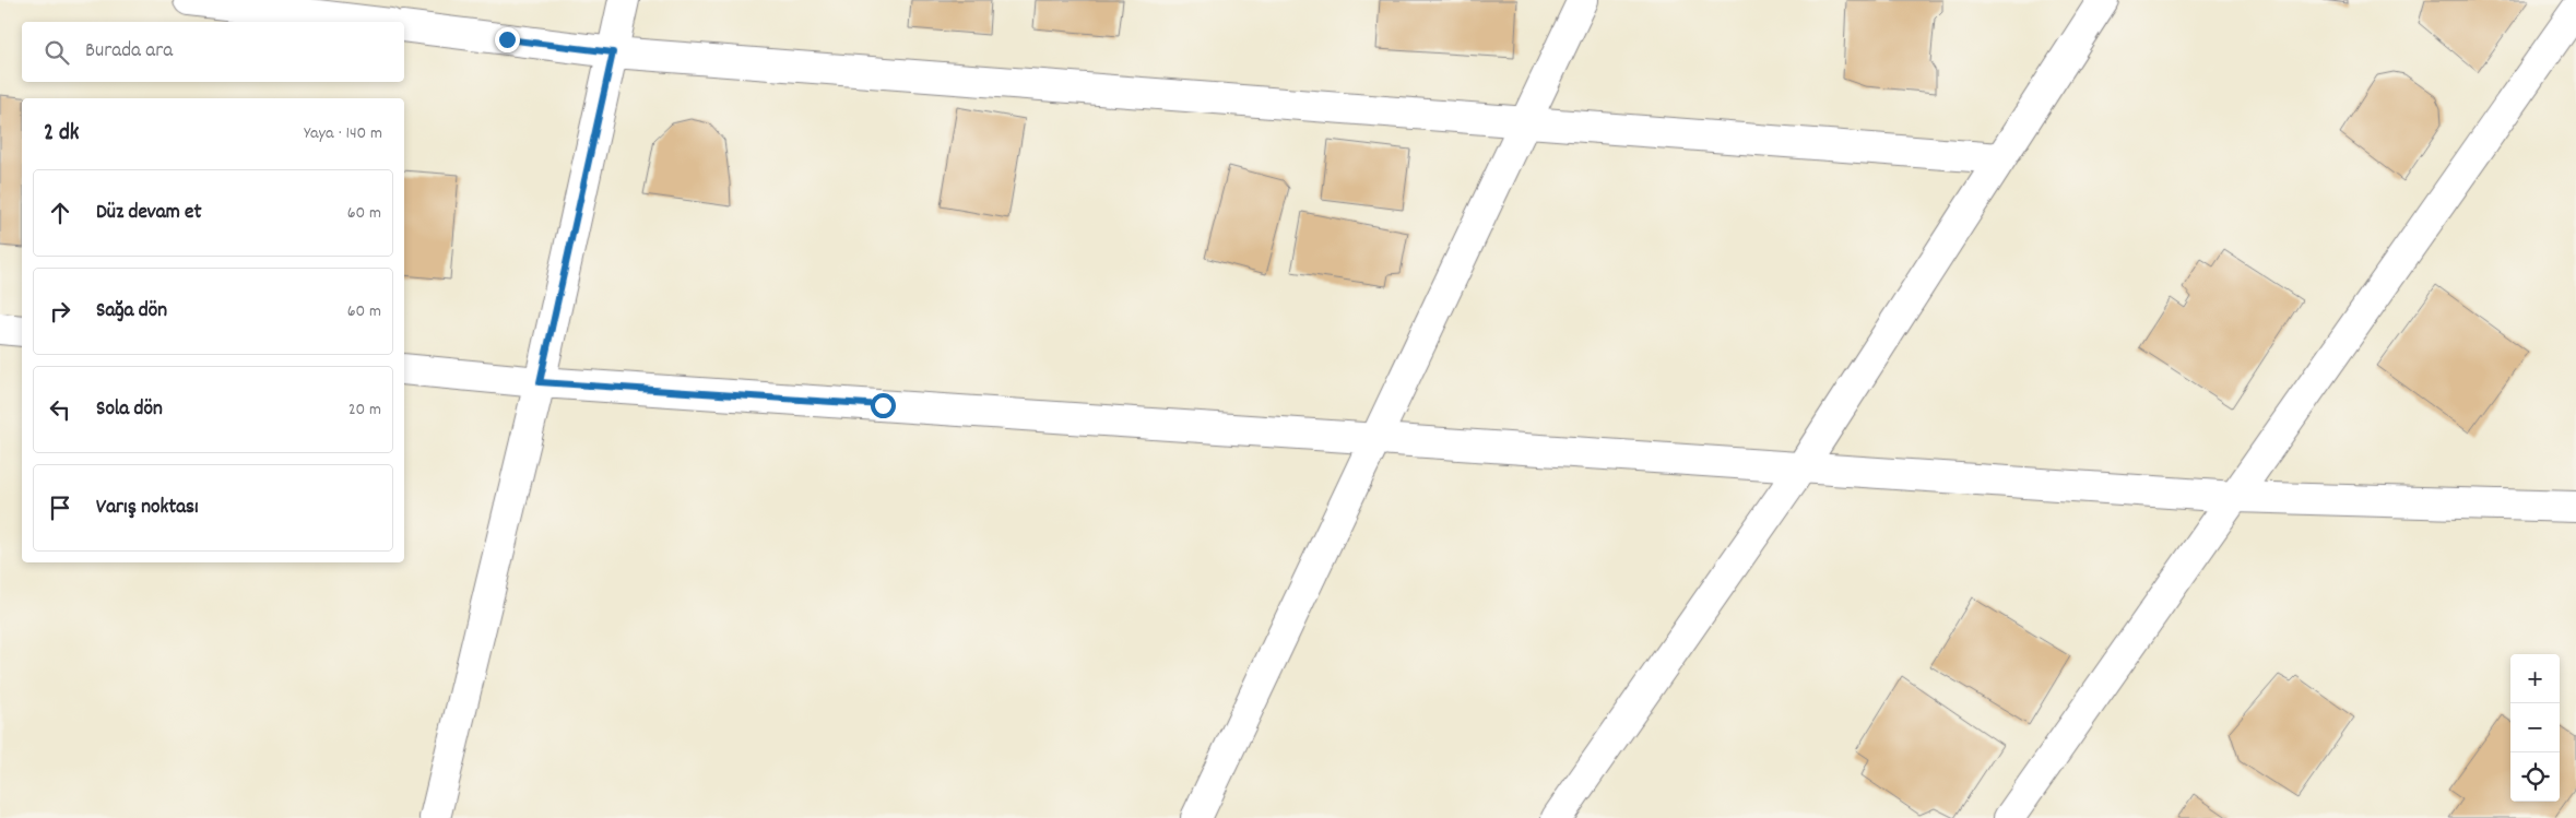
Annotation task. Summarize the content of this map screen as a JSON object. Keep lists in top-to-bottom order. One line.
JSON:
{"page":{"search":"Burada ara","heading":["2 dk","Yaya · 140 m"],"list":[["Düz devam et","60 m"],["Sağa dön","60 m"],["Sola dön","20 m"],"Varış noktası"],"map_buttons":["+","−"]}}
